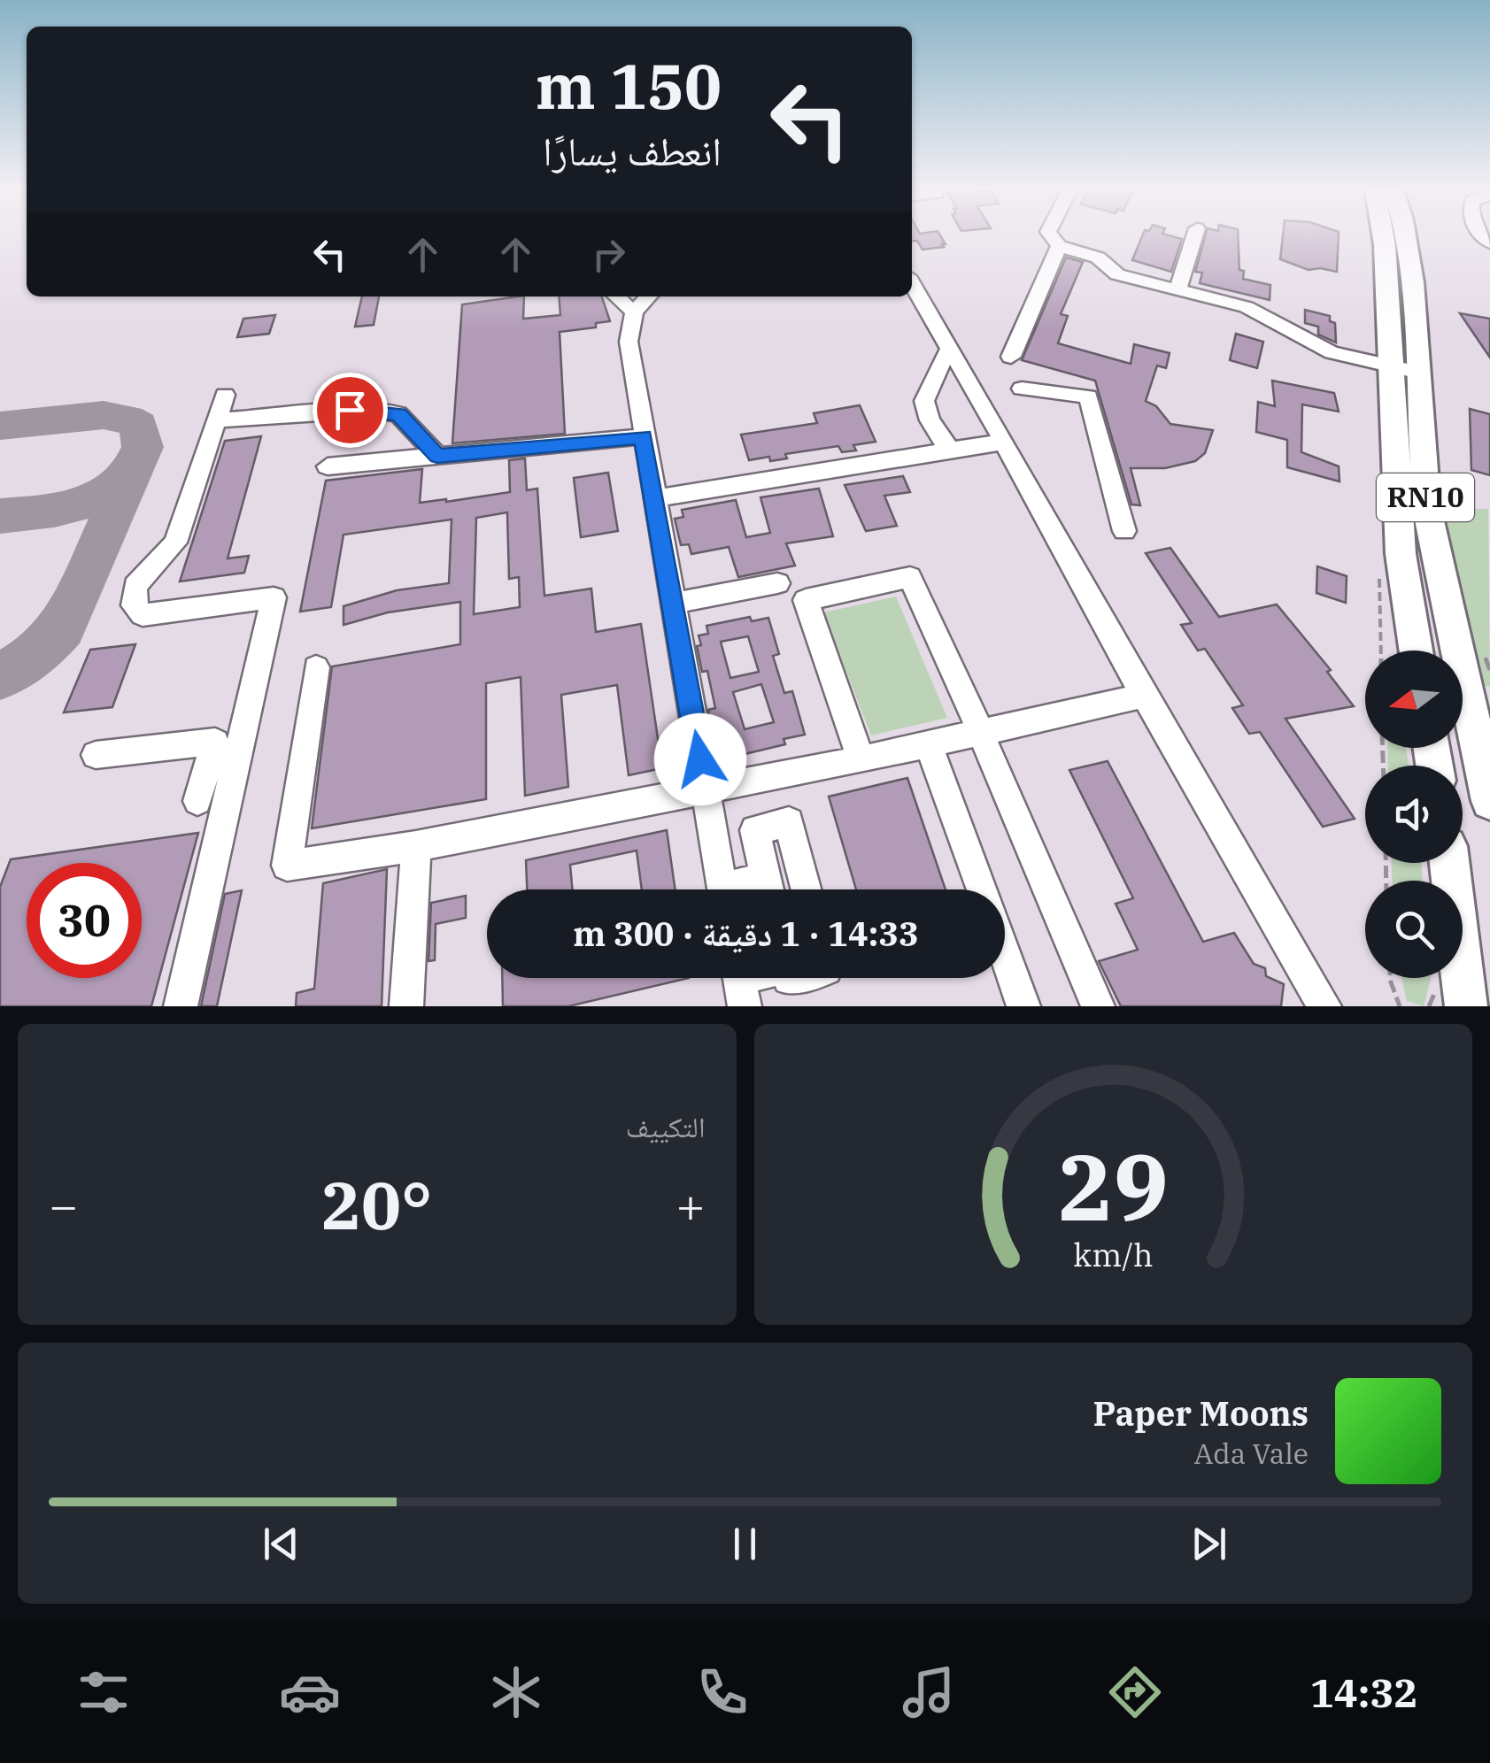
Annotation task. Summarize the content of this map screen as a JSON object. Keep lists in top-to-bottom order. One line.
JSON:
{"streets":{"main road":["RN10"]},"north":"left","page":{"turn":["150 m","انعطف يسارًا"],"limit":"30","trip":"14:33 · 1 دقيقة · 300 m","tile":"التكييف","heat":["−","20°","+"],"song":["Paper Moons","Ada Vale"],"tabs":"14:32","gauge":["29","km/h"]}}
